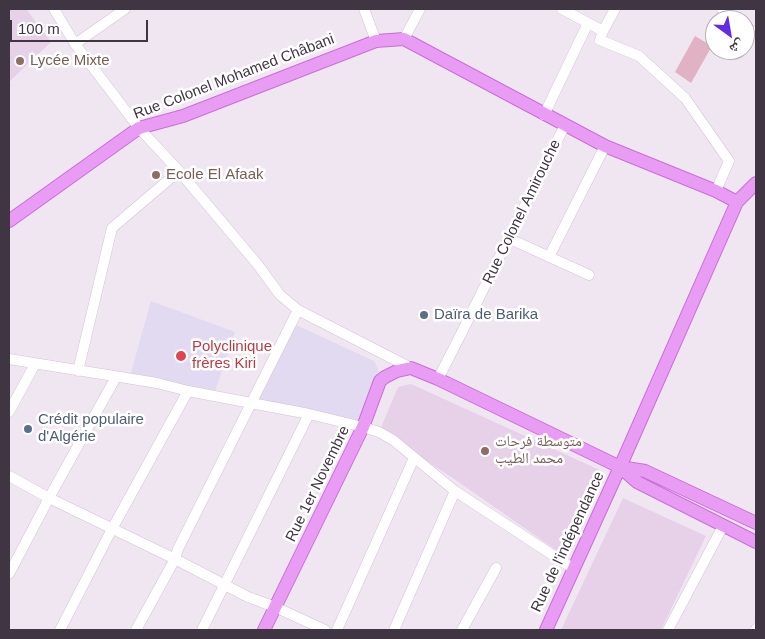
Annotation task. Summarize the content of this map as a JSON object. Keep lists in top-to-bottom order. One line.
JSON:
{"streets":{"main road":["Rue Colonel Mohamed Châbani","Rue 1er Novembre","Rue de l'indépendance"],"street":["Rue Colonel Amirouche"]},"places":["Lycée Mixte","Ecole El Afaak","Daïra de Barika","Polyclinique frères Kiri","Crédit populaire d'Algérie","متوسطة فرحات محمد الطيب"],"scale_bar":"100 m","north":"bottom right"}
